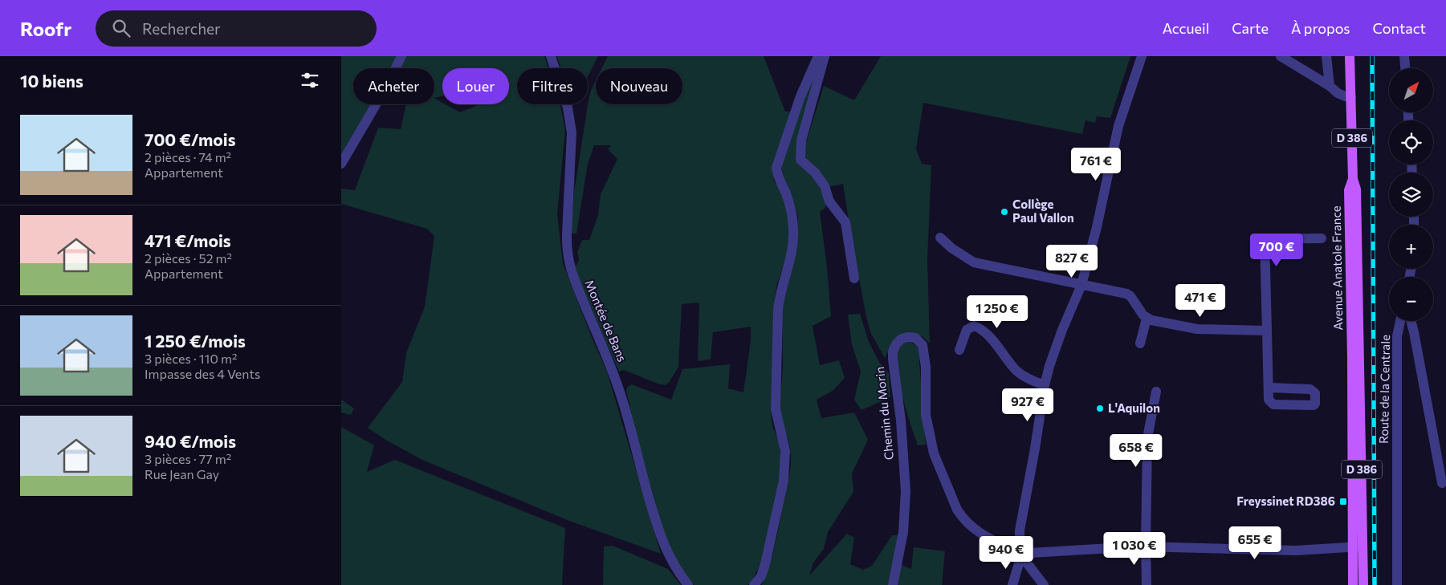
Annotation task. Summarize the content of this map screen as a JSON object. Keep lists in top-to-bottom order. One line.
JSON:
{"streets":{"main road":["D 386","Avenue Anatole France"],"street":["Montée de Bans","Route de la Centrale","Chemin du Morin"]},"crossings":[["D 386","Avenue Anatole France"]],"places":{"other":["Collège Paul Vallon","L'Aquilon"],"transit":["Freyssinet RD386"]},"north":"top right","page":{"header":"Roofr","search":"Rechercher","nav":["Accueil","Carte","À propos","Contact"],"heading":"10 biens","map_buttons":["+","−"],"chip":["Acheter","Louer","Filtres","Nouveau"],"list":[{"name":"700 €/mois","note":"2 pièces · 74 m² · Appartement"},{"name":"471 €/mois","note":"2 pièces · 52 m² · Appartement"},{"name":"1 250 €/mois","note":"3 pièces · 110 m² · Impasse des 4 Vents"},{"name":"940 €/mois","note":"3 pièces · 77 m² · Rue Jean Gay"}],"price":["761 €","700 €","827 €","471 €","1 250 €","927 €","658 €","655 €","1 030 €","940 €"]}}
